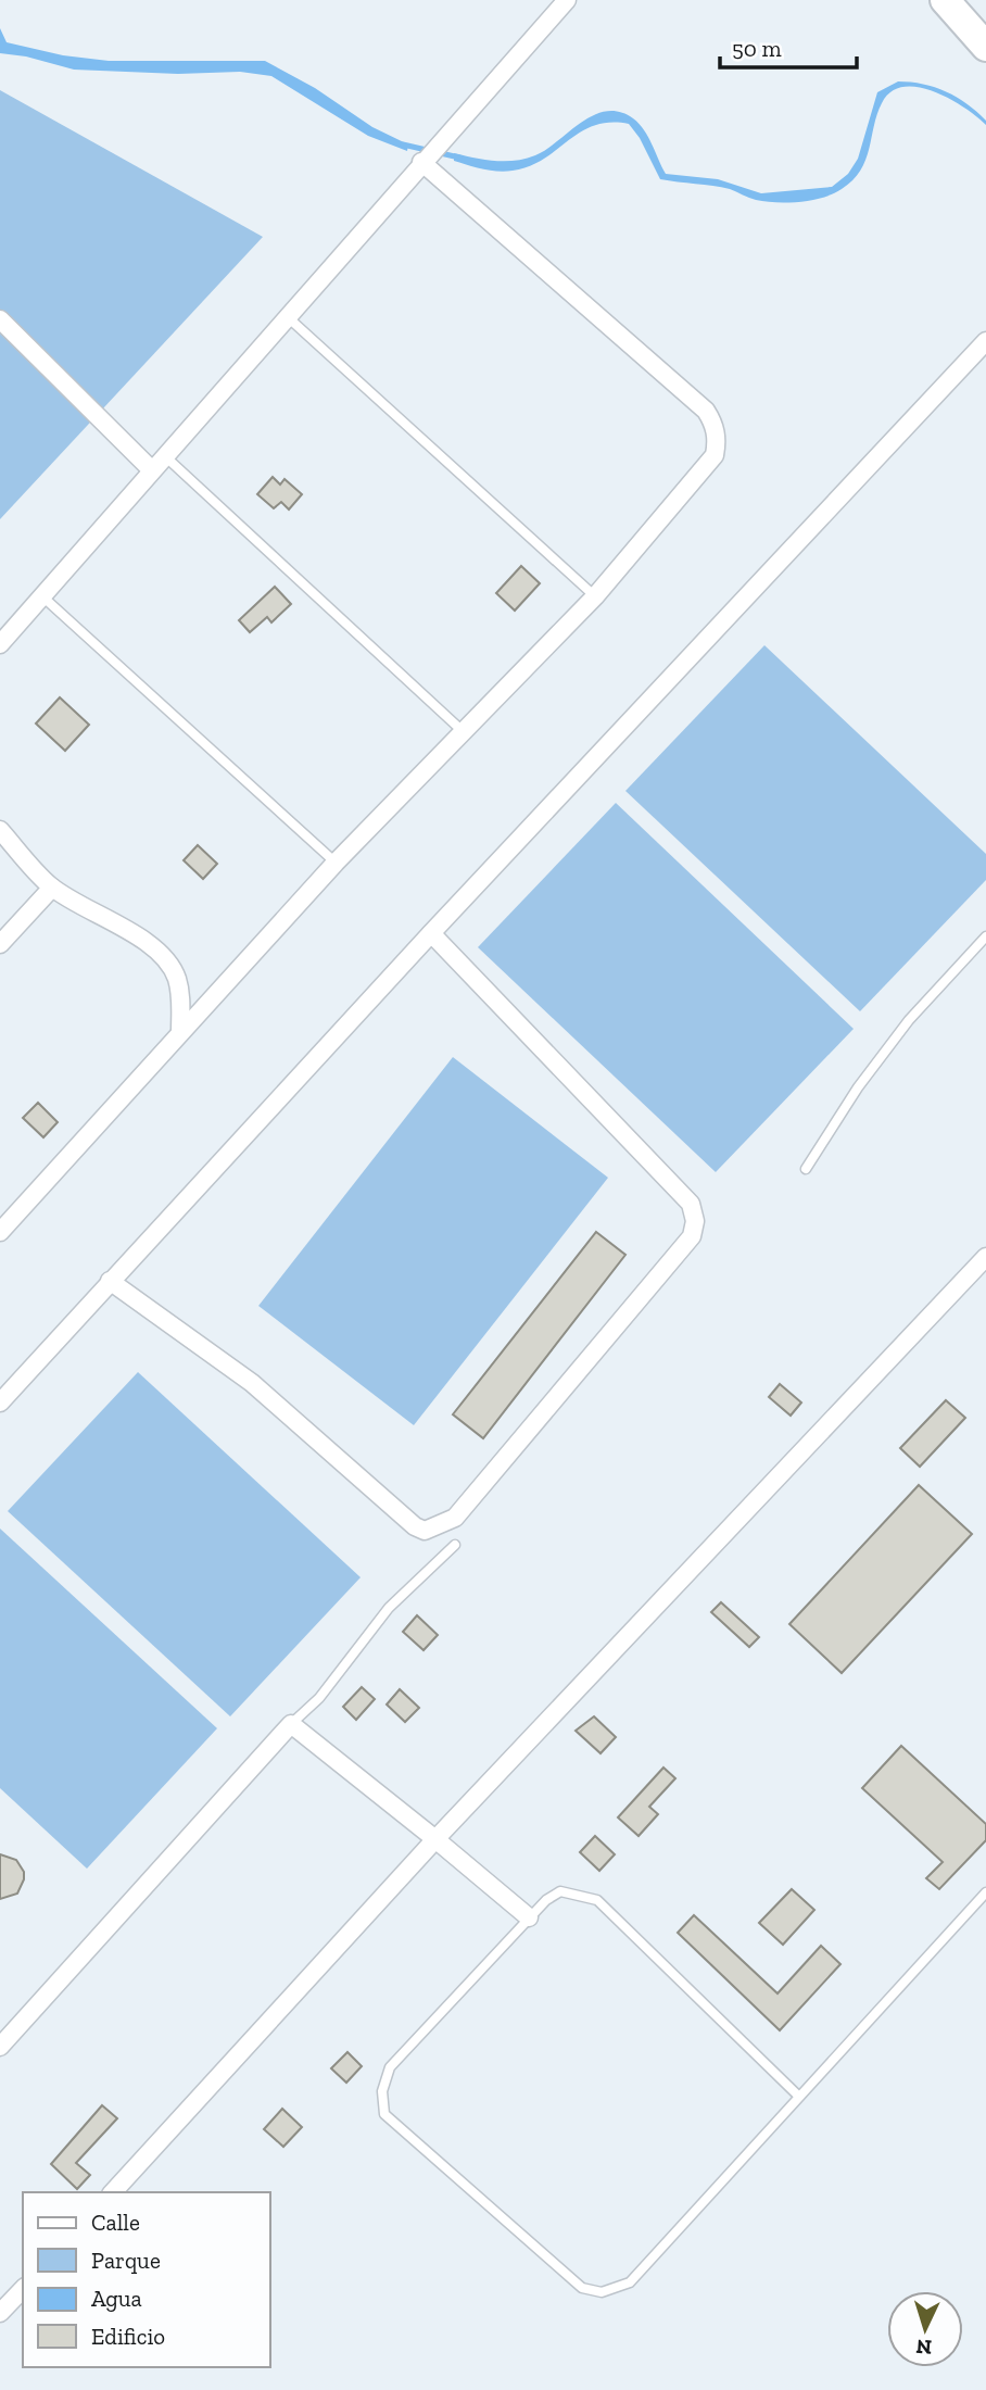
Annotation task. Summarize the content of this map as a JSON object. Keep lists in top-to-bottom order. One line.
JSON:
{"legend":["Calle","Parque","Agua","Edificio"],"scale_bar":"50 m","north":"bottom"}
